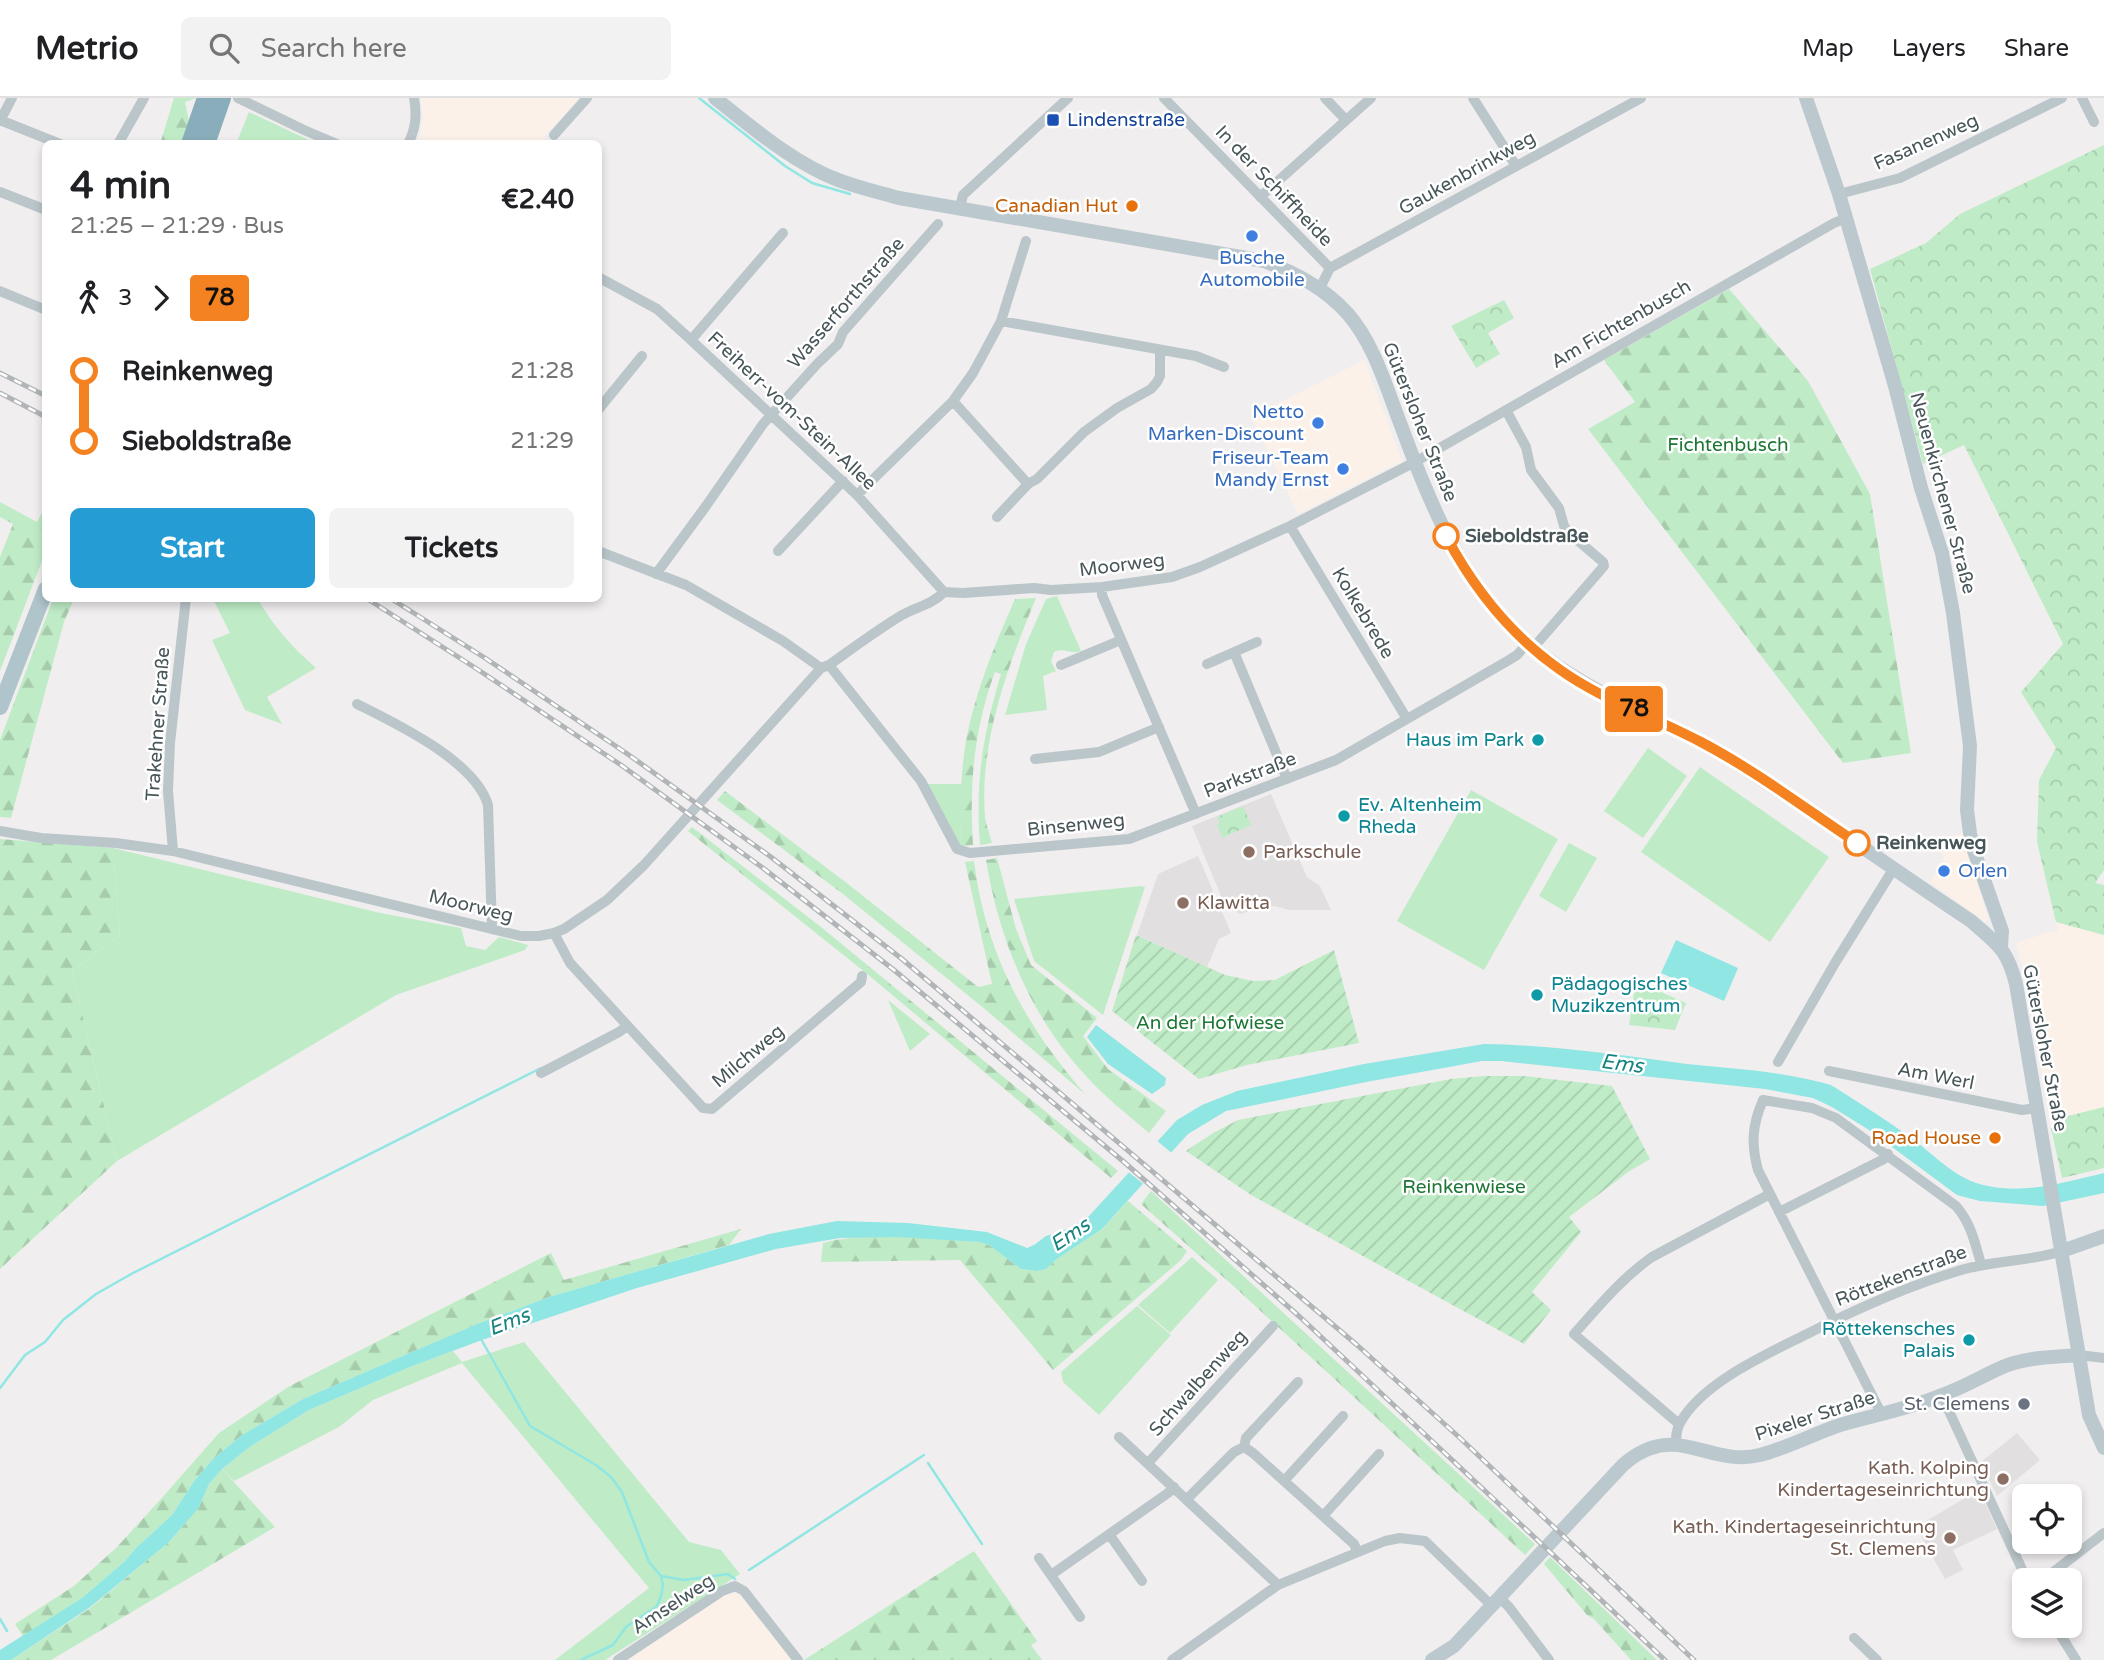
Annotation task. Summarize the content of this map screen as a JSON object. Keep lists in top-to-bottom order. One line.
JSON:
{"streets":{"main road":["Gütersloher Straße","Neuenkirchener Straße","Pixeler Straße"],"street":["Fasanenweg","Gaukenbrinkweg","In der Schiffheide","Wasserforthstraße","Am Fichtenbusch","Freiherr-vom-Stein-Allee","Moorweg","Kolkebrede","Trakehner Straße","Parkstraße","Binsenweg","Milchweg","Am Werl","Röttekenstraße","Schwalbenweg","Amselweg"]},"crossings":[["Fasanenweg","Neuenkirchener Straße"],["Gaukenbrinkweg","In der Schiffheide"],["Wasserforthstraße","Freiherr-vom-Stein-Allee"],["Am Fichtenbusch","Gütersloher Straße"],["Am Fichtenbusch","Neuenkirchener Straße"],["Am Fichtenbusch","Moorweg"],["Freiherr-vom-Stein-Allee","Moorweg"],["Gütersloher Straße","Neuenkirchener Straße"],["Gütersloher Straße","Moorweg"],["Gütersloher Straße","Parkstraße"],["Gütersloher Straße","Am Werl"],["Gütersloher Straße","Röttekenstraße"],["Gütersloher Straße","Pixeler Straße"],["Moorweg","Kolkebrede"],["Moorweg","Trakehner Straße"],["Moorweg","Parkstraße"],["Moorweg","Binsenweg"],["Moorweg","Milchweg"],["Kolkebrede","Parkstraße"],["Parkstraße","Binsenweg"]],"water":["Ems"],"parks":["Fichtenbusch","An der Hofwiese","Reinkenwiese"],"places":{"transit":["Lindenstraße"],"other":["Canadian Hut","Busche Automobile","Netto Marken-Discount","Friseur-Team Mandy Ernst","Sieboldstraße","Haus im Park","Ev. Altenheim Rheda","Reinkenweg","Parkschule","Orlen","Klawitta","Pädagogisches Muzikzentrum","Road House","Röttekensches Palais","St. Clemens","Kath. Kolping Kindertageseinrichtung","Kath. Kindertageseinrichtung St. Clemens"]},"lines":["bus line 78"],"page":{"header":"Metrio","search":"Search here","nav":["Map","Layers","Share"],"on_map":"78","heading":["4 min","21:25 – 21:29 · Bus","€2.40"],"legs":["3","78"],"list":[{"name":"Reinkenweg","value":"21:28"},{"name":"Sieboldstraße","value":"21:29"}],"buttons":["Start","Tickets"]}}
